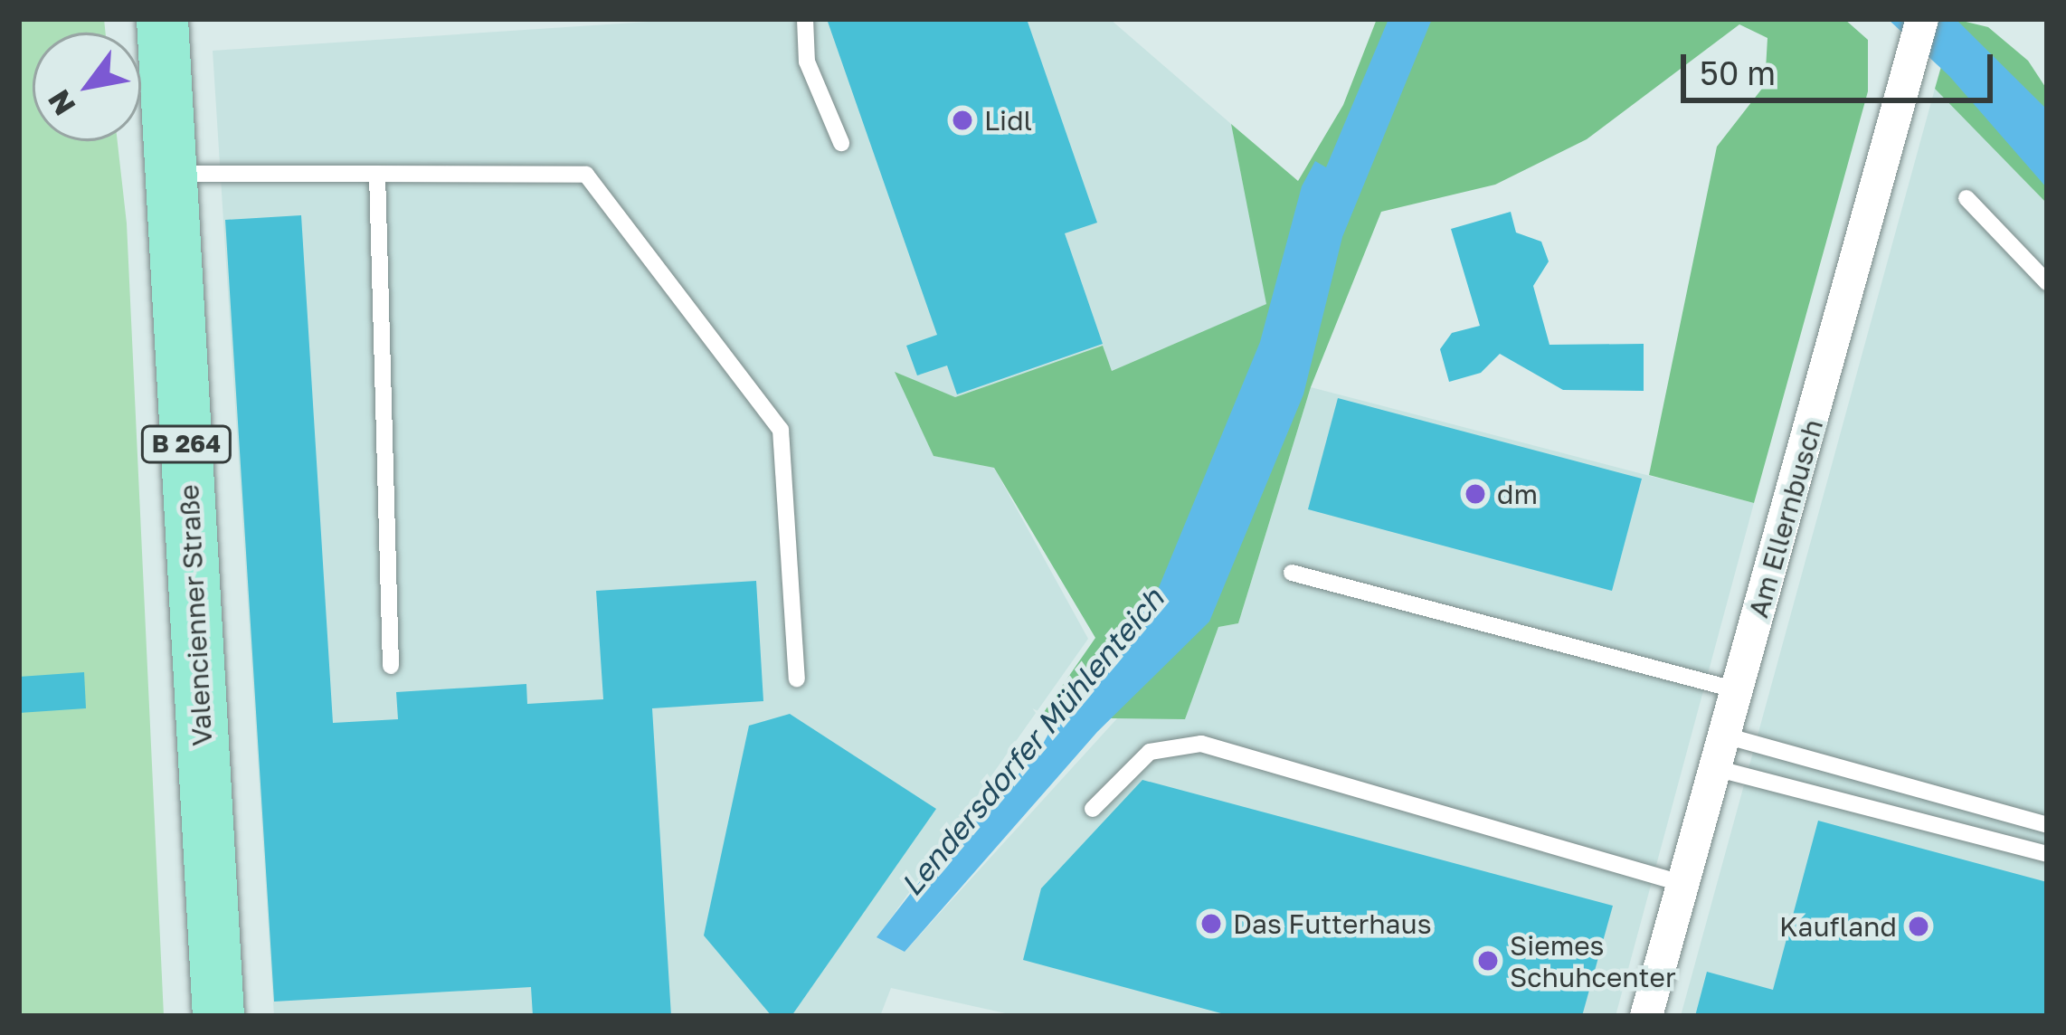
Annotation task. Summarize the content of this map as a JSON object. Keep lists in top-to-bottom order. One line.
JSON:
{"streets":{"main road":["B 264","Valencienner Straße"],"street":["Am Ellernbusch"]},"water":["Lendersdorfer Mühlenteich"],"places":["Lidl","dm","Das Futterhaus","Kaufland","Siemes Schuhcenter"],"scale_bar":"50 m","north":"bottom left"}
